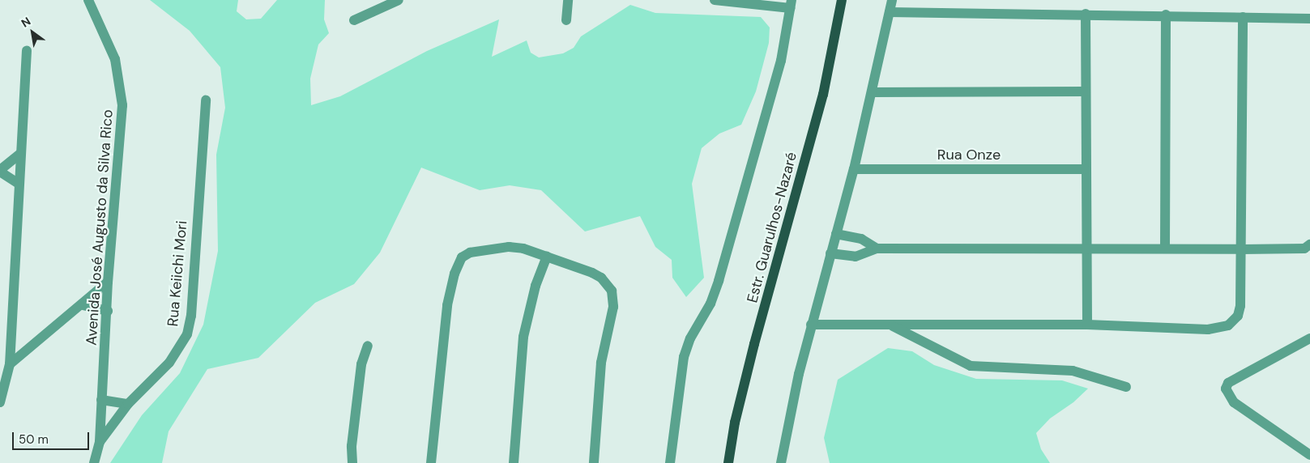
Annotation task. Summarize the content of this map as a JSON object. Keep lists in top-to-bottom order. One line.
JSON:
{"streets":{"main road":["Estr. Guarulhos-Nazaré"],"street":["Rua Onze","Avenida José Augusto da Silva Rico","Rua Keiichi Mori"]},"crossings":[["Avenida José Augusto da Silva Rico","Rua Keiichi Mori"]],"scale_bar":"50 m","north":"top left"}
